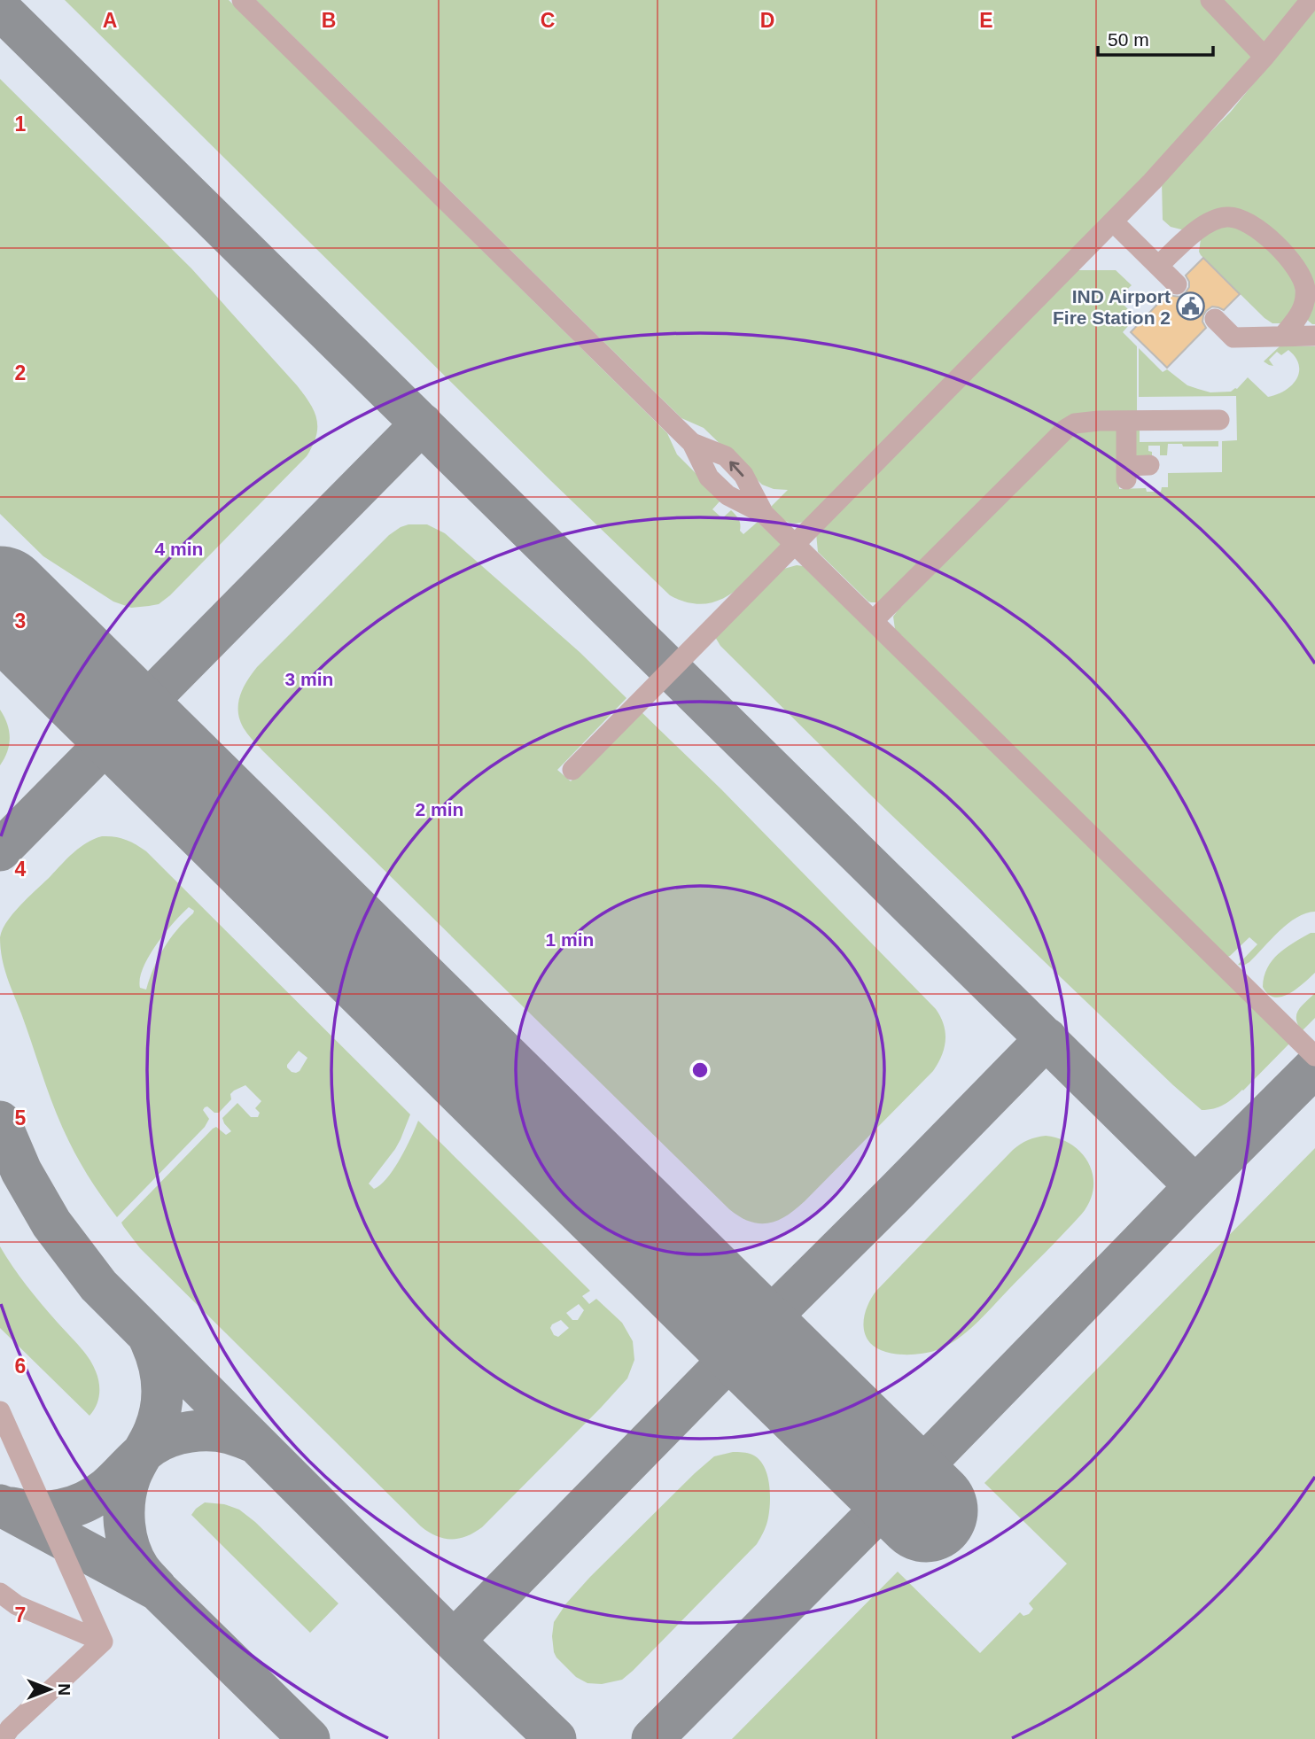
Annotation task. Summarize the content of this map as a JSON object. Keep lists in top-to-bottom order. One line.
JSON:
{"places":{"public building":["IND Airport Fire Station 2"]},"scale_bar":"50 m","north":"right","grid":{"columns":["A","B","C","D","E"],"rows":["1","2","3","4","5","6","7"]},"rings":["4 min","3 min","2 min","1 min"]}
